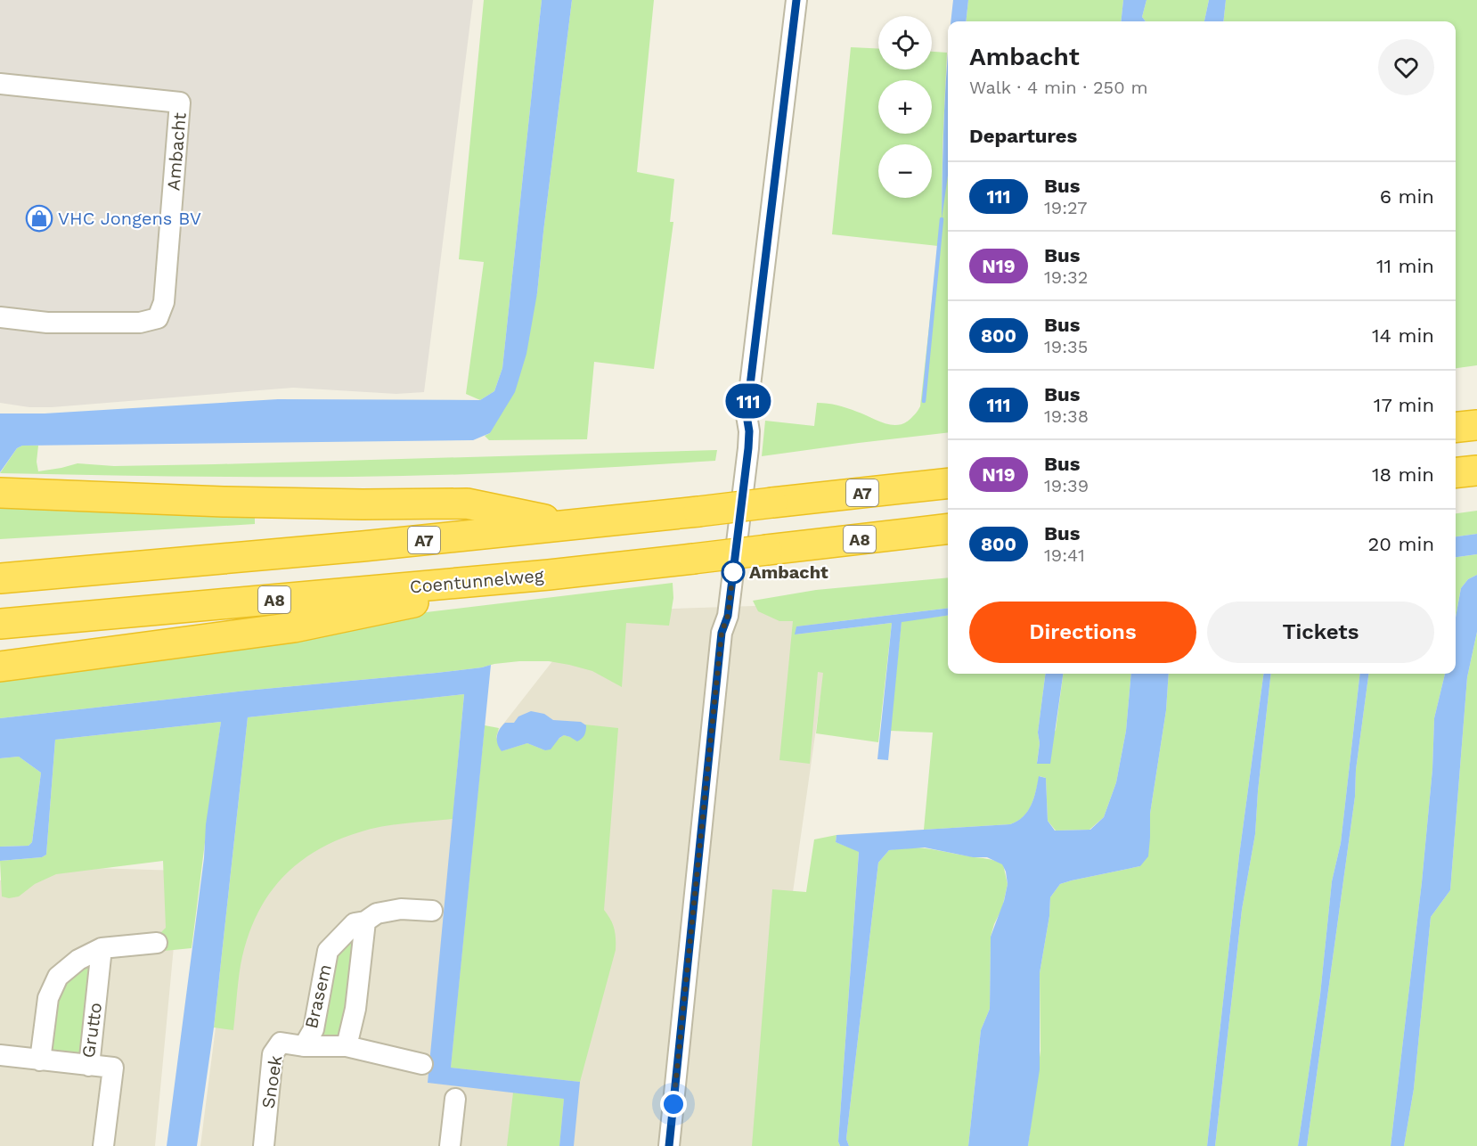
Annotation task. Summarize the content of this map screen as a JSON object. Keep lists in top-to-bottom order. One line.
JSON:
{"streets":{"highway":["A7","A8","Coentunnelweg"],"street":["Ambacht","Brasem","Grutto","Snoek"]},"crossings":[["A8","Coentunnelweg"],["Brasem","Snoek"]],"places":{"shop":["VHC Jongens BV"],"other":["Ambacht"]},"lines":["bus line 111"],"page":{"on_map":"111","map_buttons":["+","−"],"heading":[["Ambacht","Walk · 4 min · 250 m"],"Departures"],"list":[{"mark":"111","name":"Bus","note":"19:27","value":"6 min"},{"mark":"N19","name":"Bus","note":"19:32","value":"11 min"},{"mark":"800","name":"Bus","note":"19:35","value":"14 min"},{"mark":"111","name":"Bus","note":"19:38","value":"17 min"},{"mark":"N19","name":"Bus","note":"19:39","value":"18 min"},{"mark":"800","name":"Bus","note":"19:41","value":"20 min"}],"buttons":["Directions","Tickets"]}}
